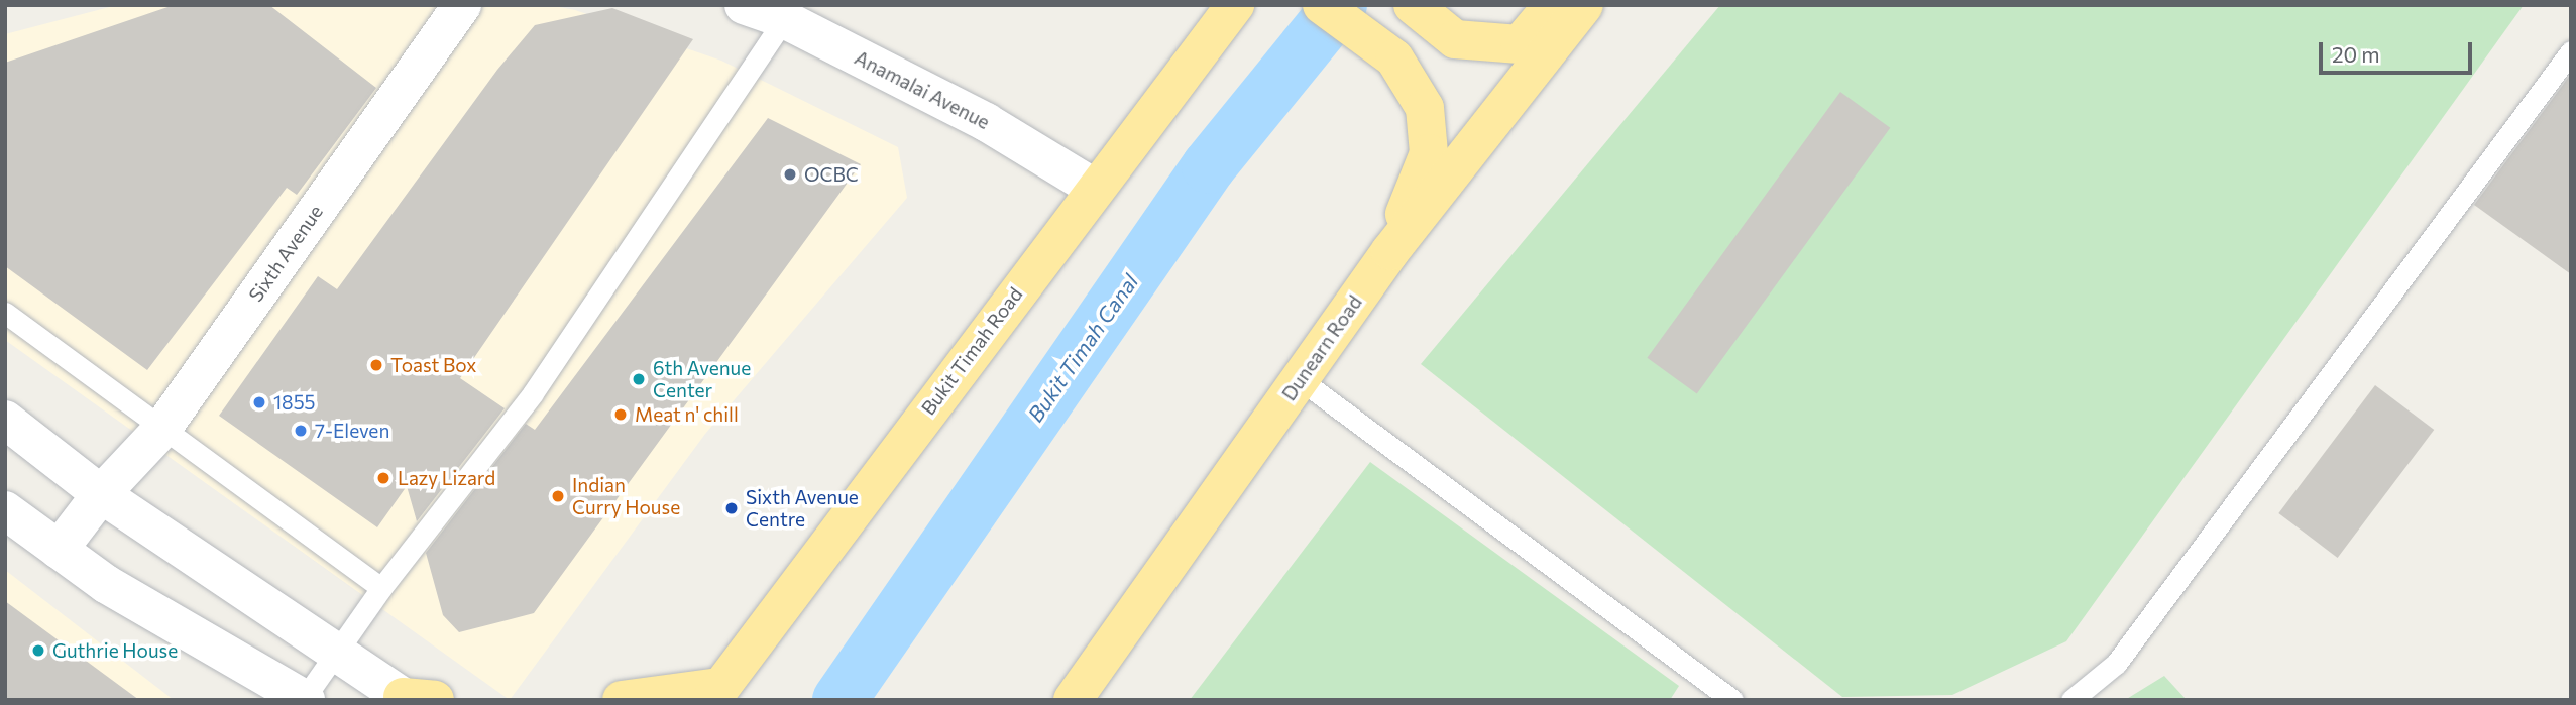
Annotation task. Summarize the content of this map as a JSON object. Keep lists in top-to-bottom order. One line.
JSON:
{"streets":{"highway":["Dunearn Road","Bukit Timah Road"],"street":["Anamalai Avenue","Sixth Avenue"]},"crossings":[["Anamalai Avenue","Bukit Timah Road"]],"water":["Bukit Timah Canal"],"places":["OCBC","Toast Box","6th Avenue Center","1855","Meat n' chill","7-Eleven","Lazy Lizard","Indian Curry House","Sixth Avenue Centre","Guthrie House"],"scale_bar":"20 m"}
